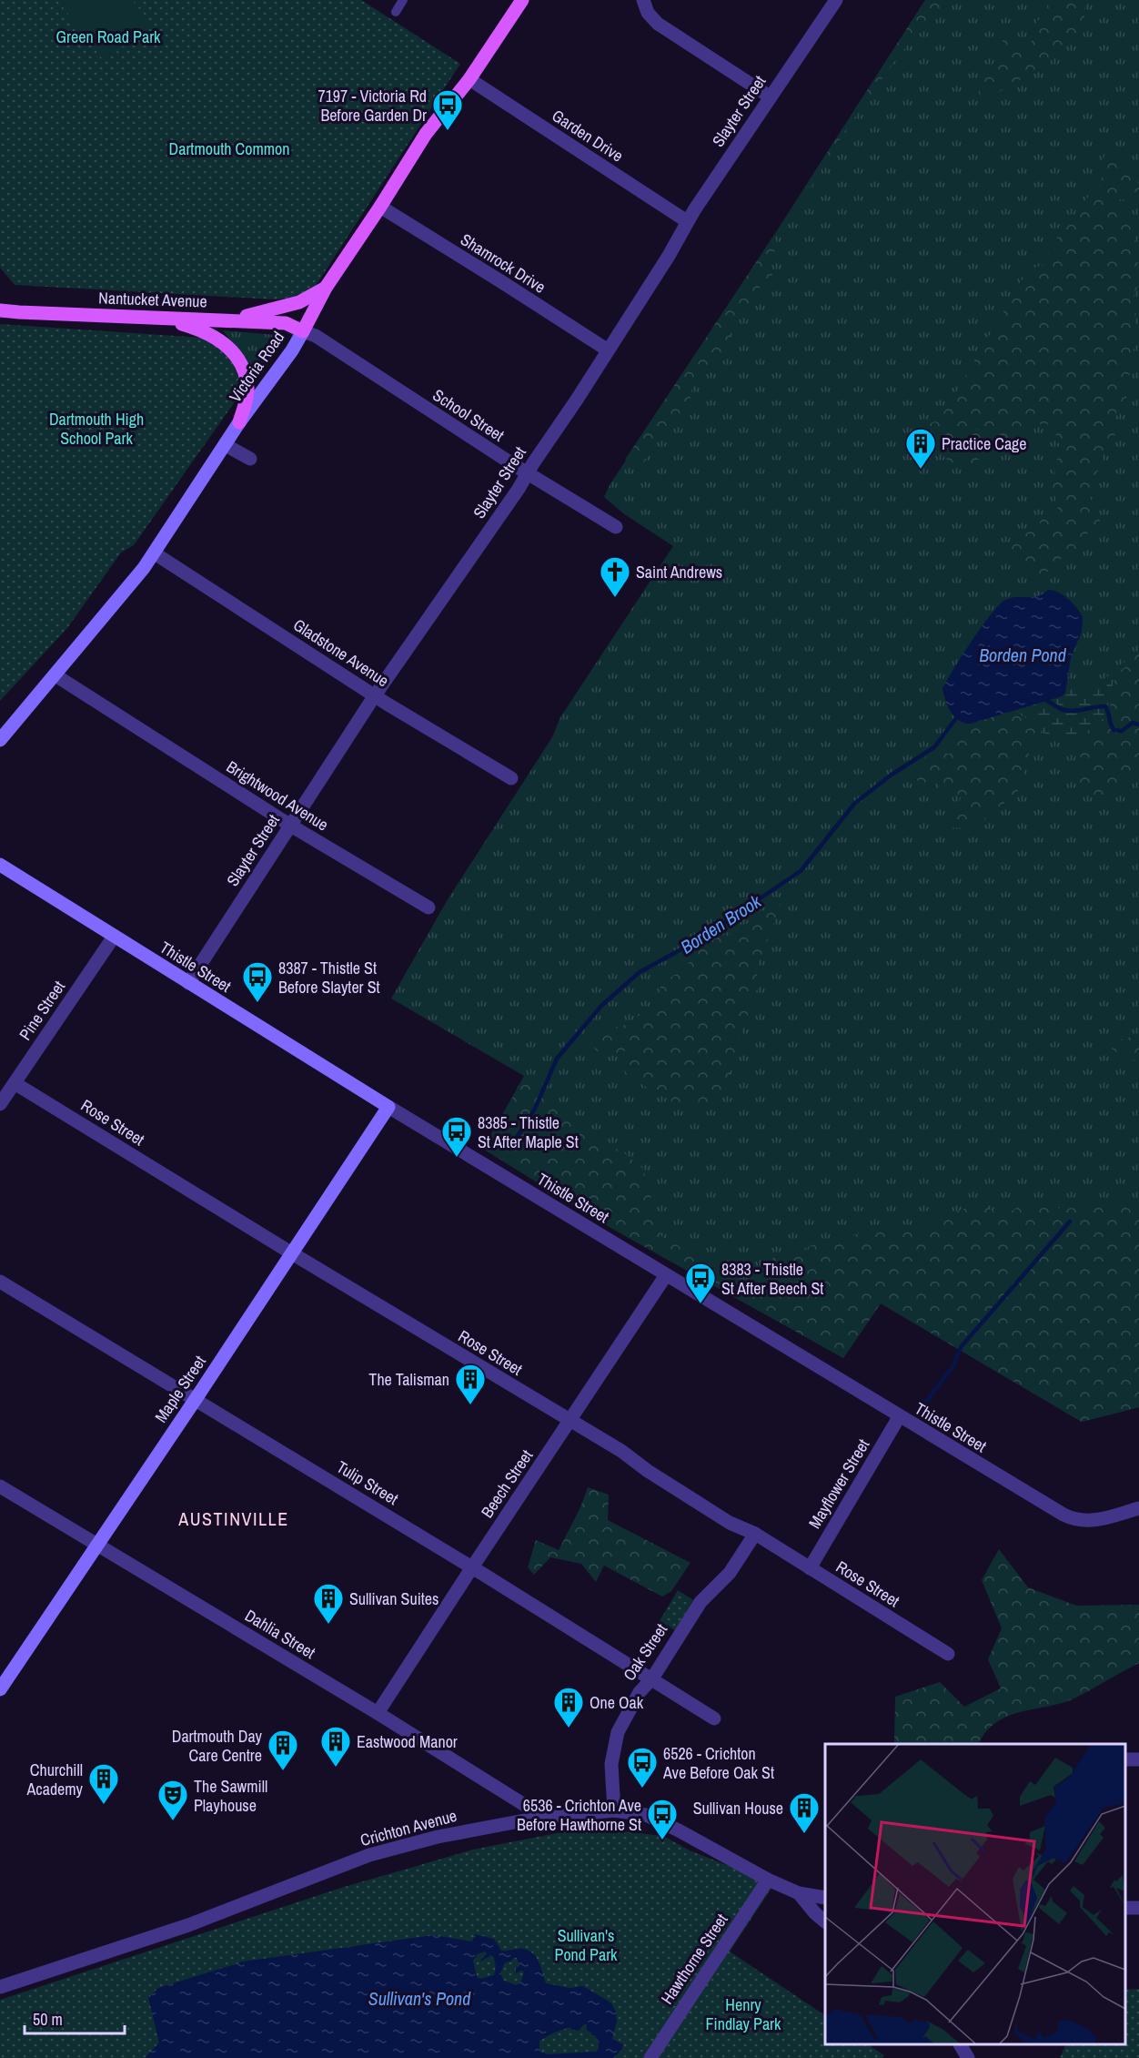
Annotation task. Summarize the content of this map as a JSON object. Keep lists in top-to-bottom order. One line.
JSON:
{"streets":{"main road":["Nantucket Avenue","Victoria Road","Thistle Street","Maple Street"],"street":["Slayter Street","Garden Drive","Shamrock Drive","School Street","Gladstone Avenue","Brightwood Avenue","Pine Street","Rose Street","Tulip Street","Beech Street","Mayflower Street","Dahlia Street","Oak Street","Crichton Avenue","Hawthorne Street"]},"crossings":[["Slayter Street","Garden Drive"],["Slayter Street","Shamrock Drive"],["Slayter Street","School Street"],["Slayter Street","Gladstone Avenue"],["Slayter Street","Brightwood Avenue"],["Slayter Street","Thistle Street"],["Garden Drive","Victoria Road"],["Shamrock Drive","Victoria Road"],["Nantucket Avenue","Victoria Road"],["Nantucket Avenue","School Street"],["Victoria Road","School Street"],["Victoria Road","Gladstone Avenue"],["Victoria Road","Brightwood Avenue"],["Thistle Street","Pine Street"],["Thistle Street","Maple Street"],["Thistle Street","Beech Street"],["Thistle Street","Mayflower Street"],["Pine Street","Rose Street"],["Rose Street","Maple Street"],["Rose Street","Beech Street"],["Rose Street","Mayflower Street"],["Rose Street","Oak Street"],["Maple Street","Tulip Street"],["Maple Street","Dahlia Street"],["Tulip Street","Beech Street"],["Tulip Street","Oak Street"],["Beech Street","Dahlia Street"],["Dahlia Street","Crichton Avenue"],["Oak Street","Crichton Avenue"],["Crichton Avenue","Hawthorne Street"]],"districts":["AUSTINVILLE"],"water":["Borden Pond","Borden Brook","Sullivan's Pond"],"parks":["Green Road Park","Dartmouth Common","Dartmouth High School Park","Sullivan's Pond Park","Henry Findlay Park"],"places":{"bus stop":["7197 - Victoria Rd Before Garden Dr","8387 - Thistle St Before Slayter St","8385 - Thistle St After Maple St","8383 - Thistle St After Beech St","6526 - Crichton Ave Before Oak St","6536 - Crichton Ave Before Hawthorne St"],"building":["Practice Cage","The Talisman","Sullivan Suites","One Oak","Eastwood Manor","Dartmouth Day Care Centre","Churchill Academy","Sullivan House"],"church":["Saint Andrews"],"theatre":["The Sawmill Playhouse"]},"scale_bar":"50 m"}
